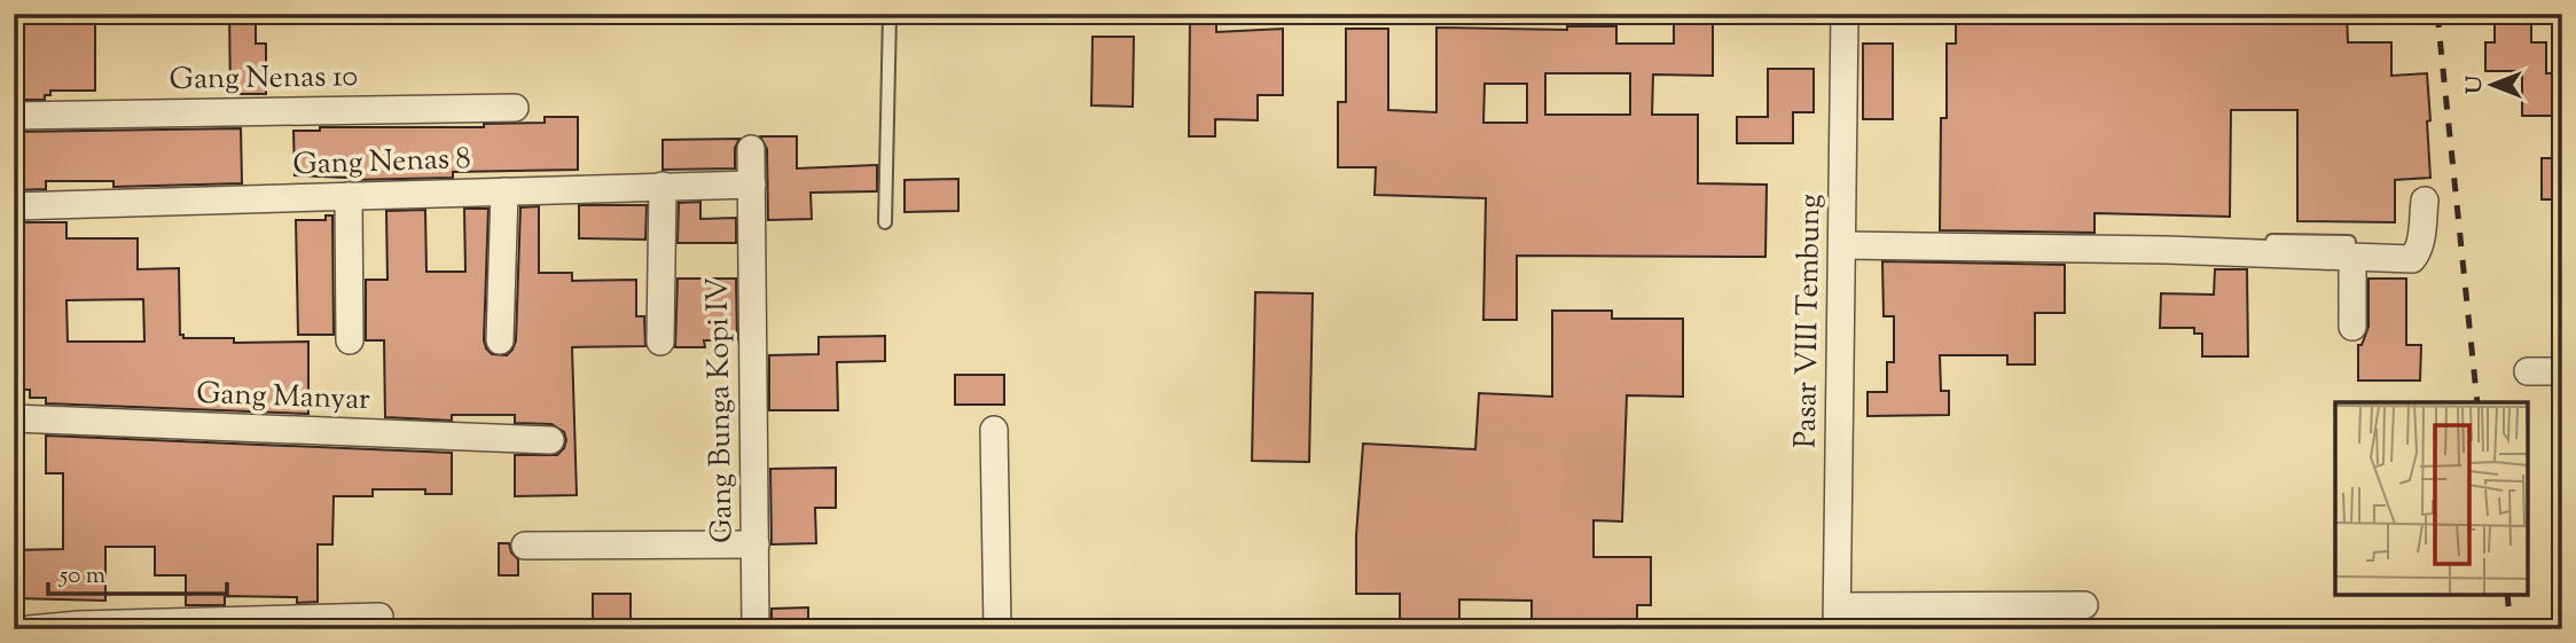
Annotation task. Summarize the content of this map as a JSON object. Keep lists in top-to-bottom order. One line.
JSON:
{"streets":{"street":["Gang Nenas 10","Gang Nenas 8","Pasar VIII Tembung","Gang Manyar","Gang Bunga Kopi IV"]},"crossings":[["Gang Nenas 8","Gang Bunga Kopi IV"]],"scale_bar":"50 m","north":"left"}
